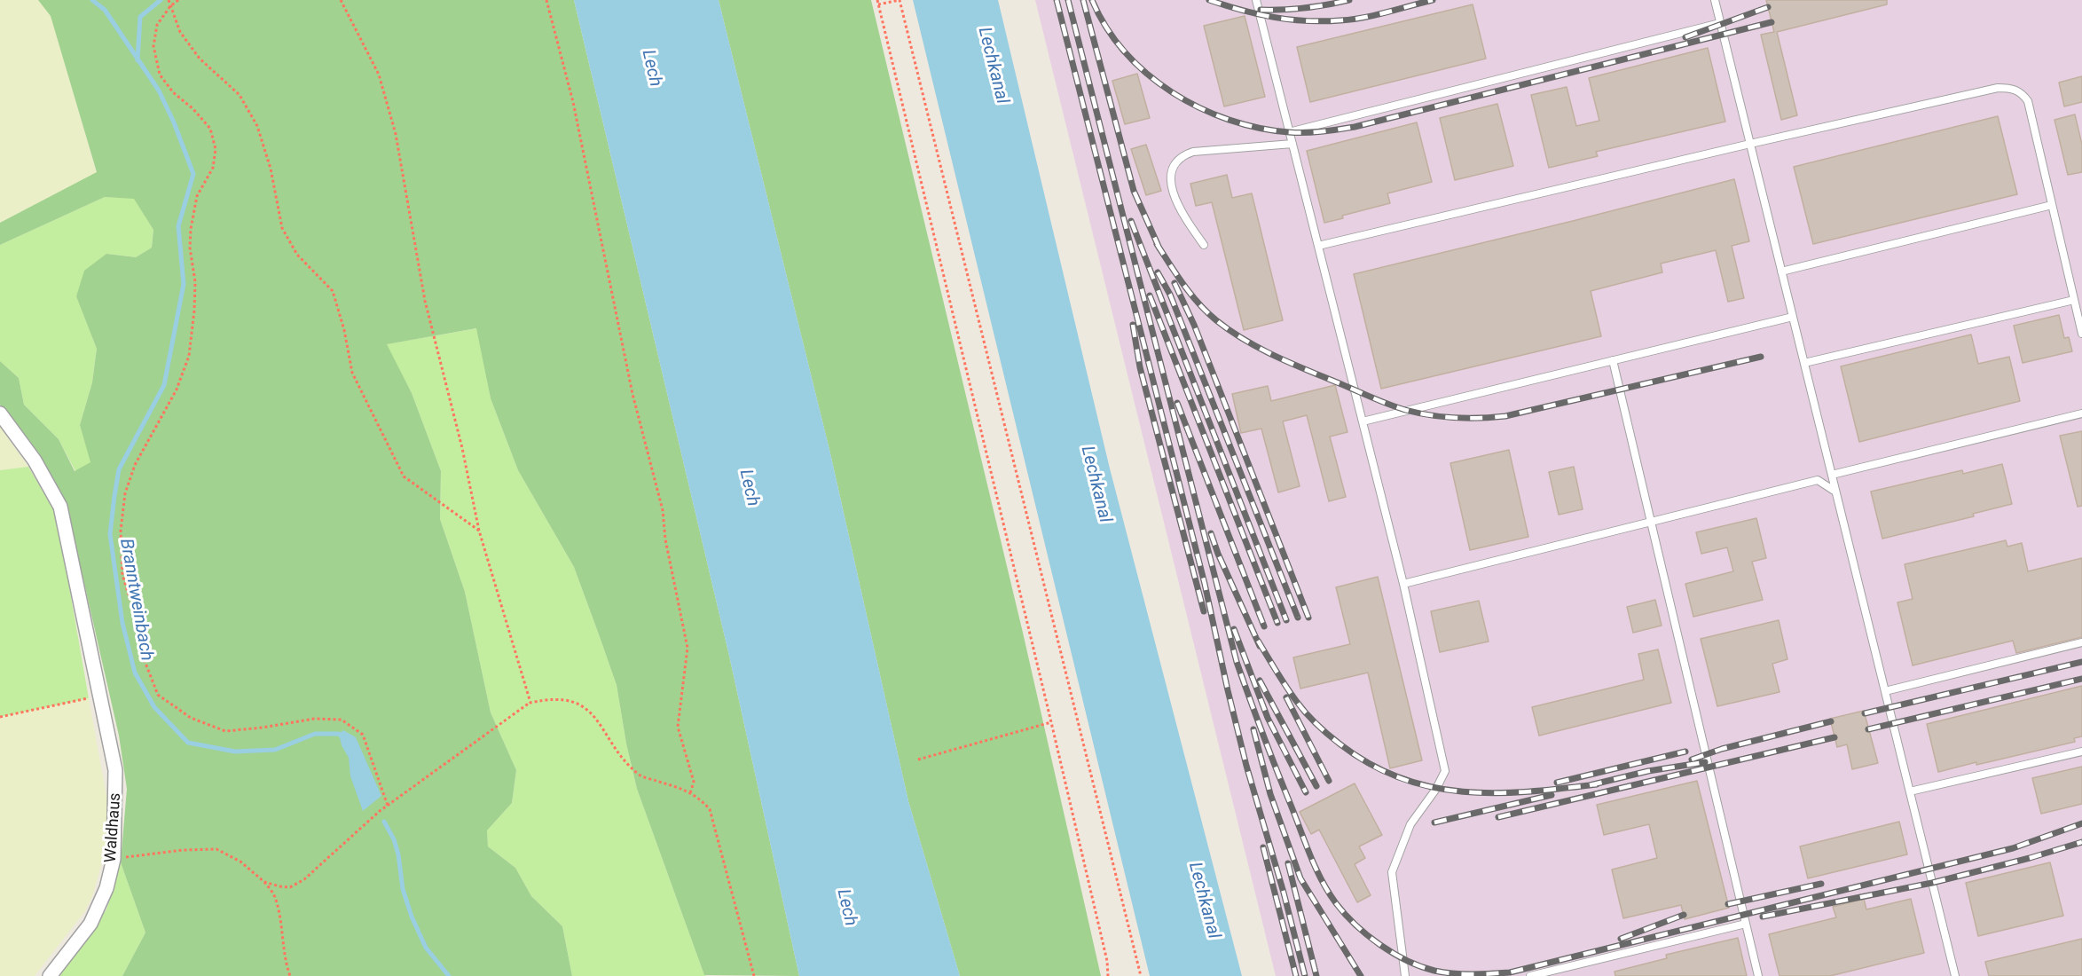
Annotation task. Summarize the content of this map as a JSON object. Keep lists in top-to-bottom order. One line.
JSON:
{"streets":{"street":["Waldhaus"]},"water":["Lechkanal","Lech","Branntweinbach"]}
